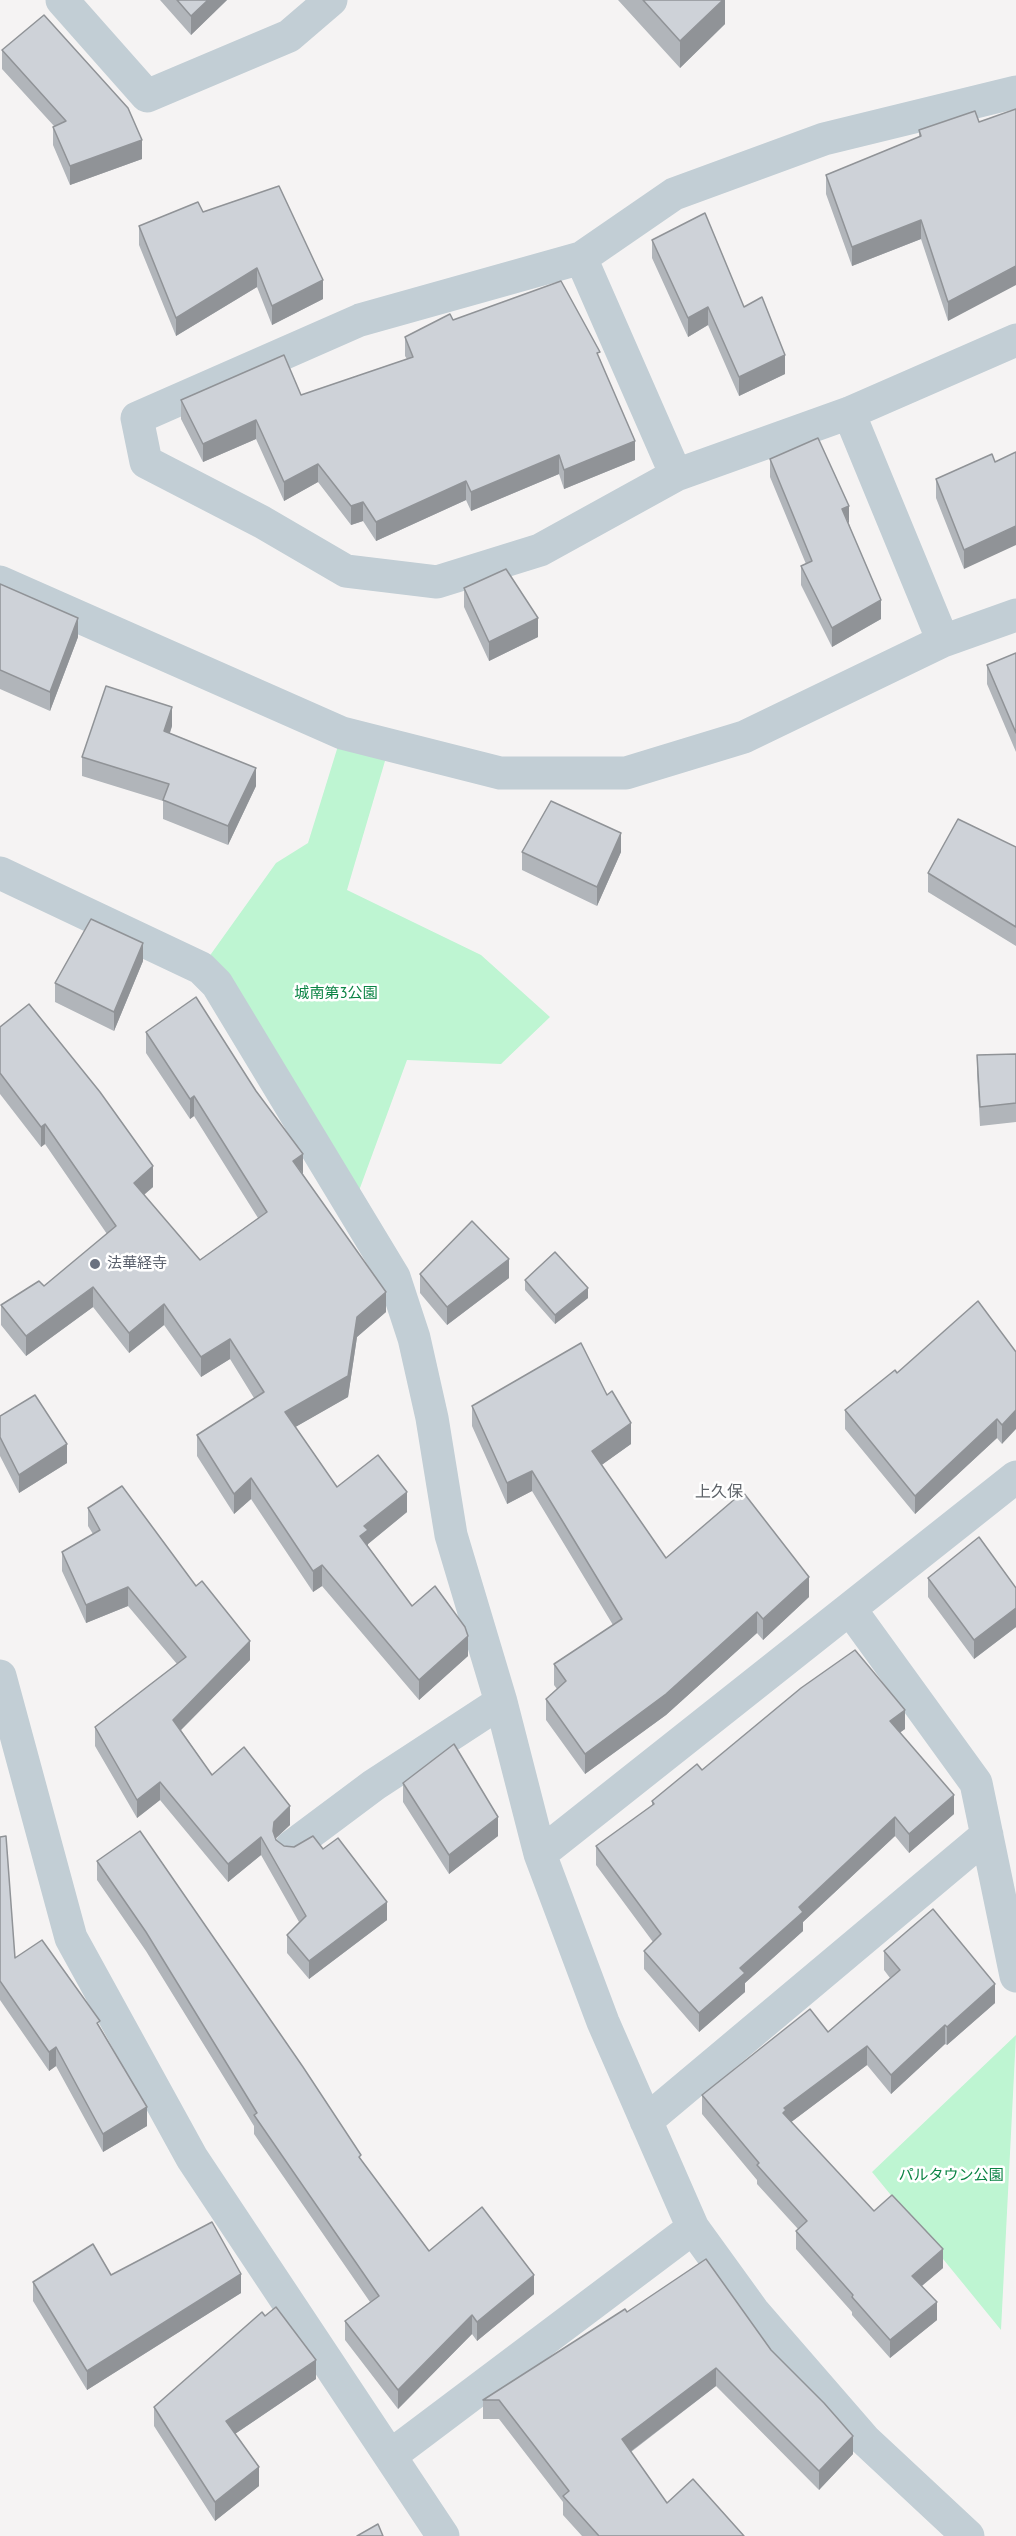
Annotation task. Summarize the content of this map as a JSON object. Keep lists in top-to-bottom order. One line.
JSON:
{"districts":["上久保"],"parks":["城南第3公園","パルタウン公園"],"places":["法華経寺"]}
